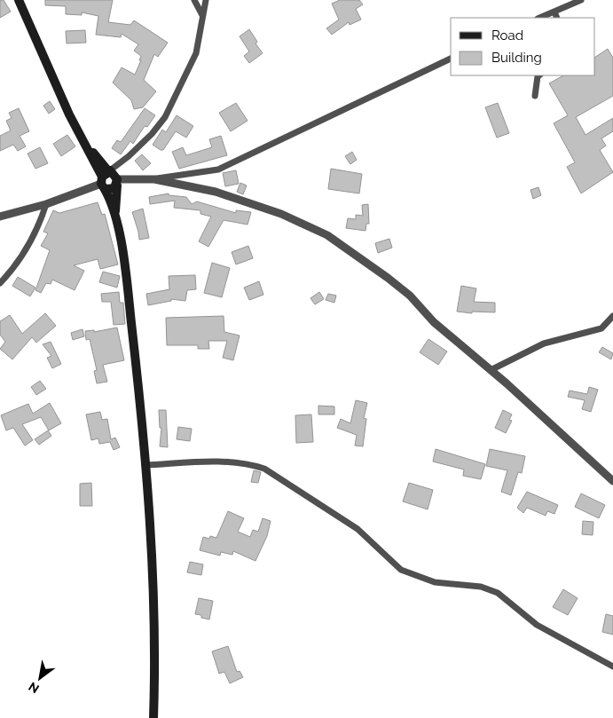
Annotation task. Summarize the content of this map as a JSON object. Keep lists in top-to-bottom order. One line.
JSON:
{"legend":["Road","Building"],"north":"bottom left"}
